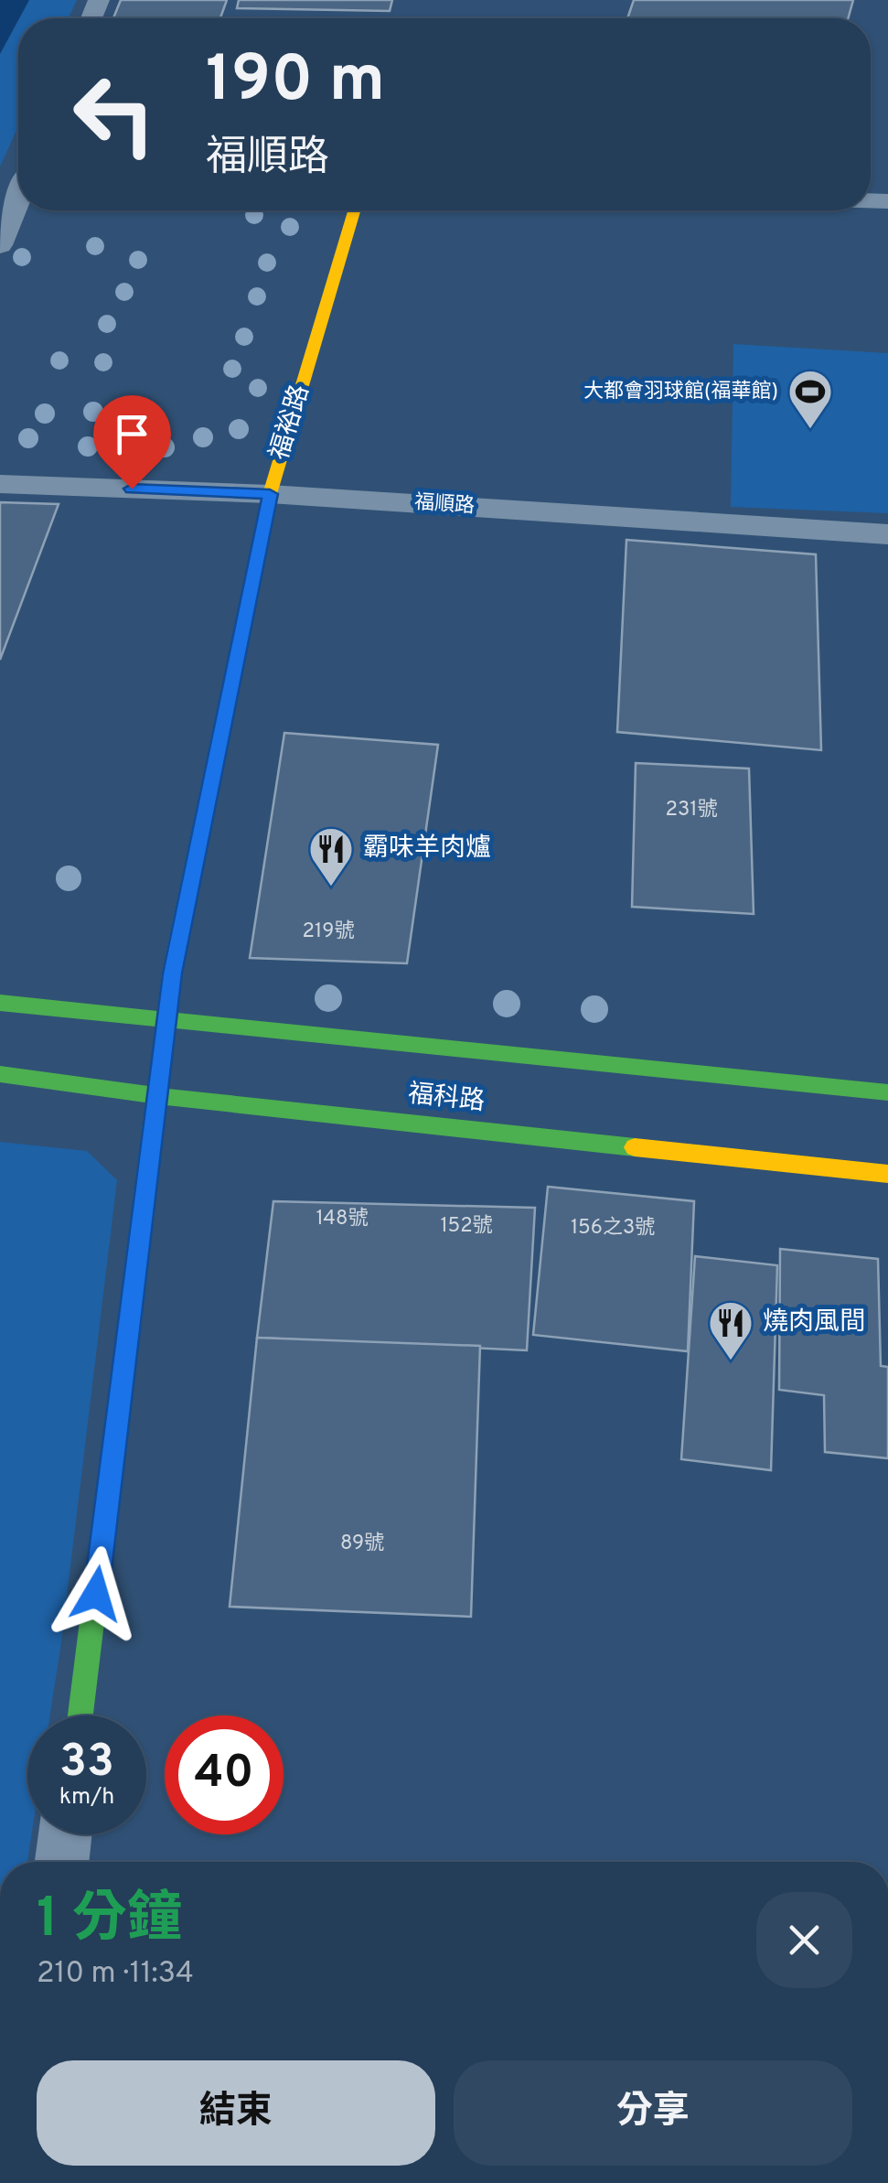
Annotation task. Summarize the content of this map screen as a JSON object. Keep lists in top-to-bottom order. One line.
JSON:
{"streets":{"street":["福裕路","福順路","福科路"]},"crossings":[["福裕路","福順路"],["福裕路","福科路"]],"places":{"sports":["大都會羽球館(福華館)"],"restaurant":["霸味羊肉爐","燒肉風間"]},"house_numbers":["231號","219號","148號","152號","156之3號","89號"],"page":{"turn":["190 m","福順路"],"speed":"33 km/h","limit":"40","heading":["1 分鐘","210 m · 11:34"],"buttons":["結束","分享"]}}
